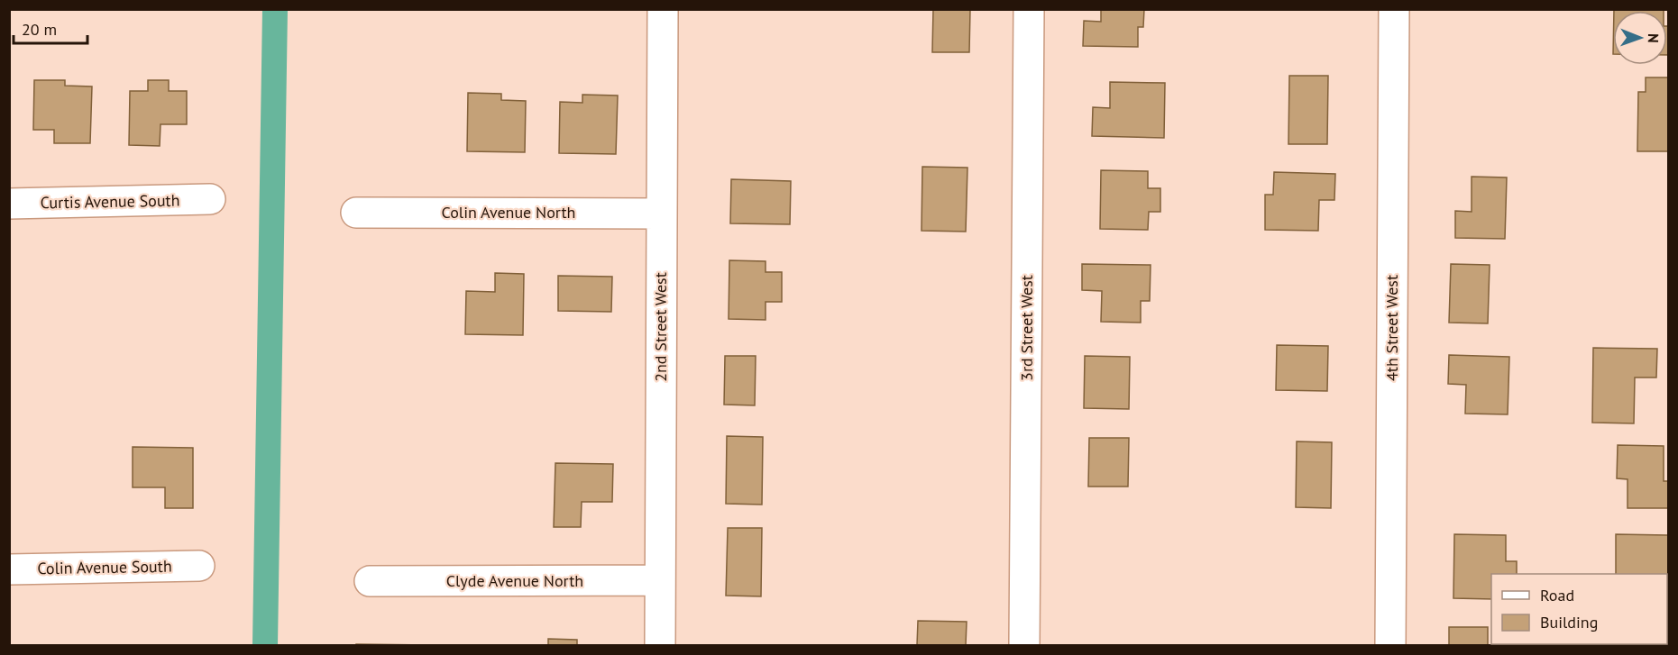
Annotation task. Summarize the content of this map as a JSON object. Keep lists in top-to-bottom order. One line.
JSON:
{"streets":{"street":["Curtis Avenue South","Colin Avenue North","2nd Street West","3rd Street West","4th Street West","Colin Avenue South","Clyde Avenue North"]},"crossings":[["Colin Avenue North","2nd Street West"],["2nd Street West","Clyde Avenue North"]],"legend":["Road","Building"],"scale_bar":"20 m","north":"right"}
